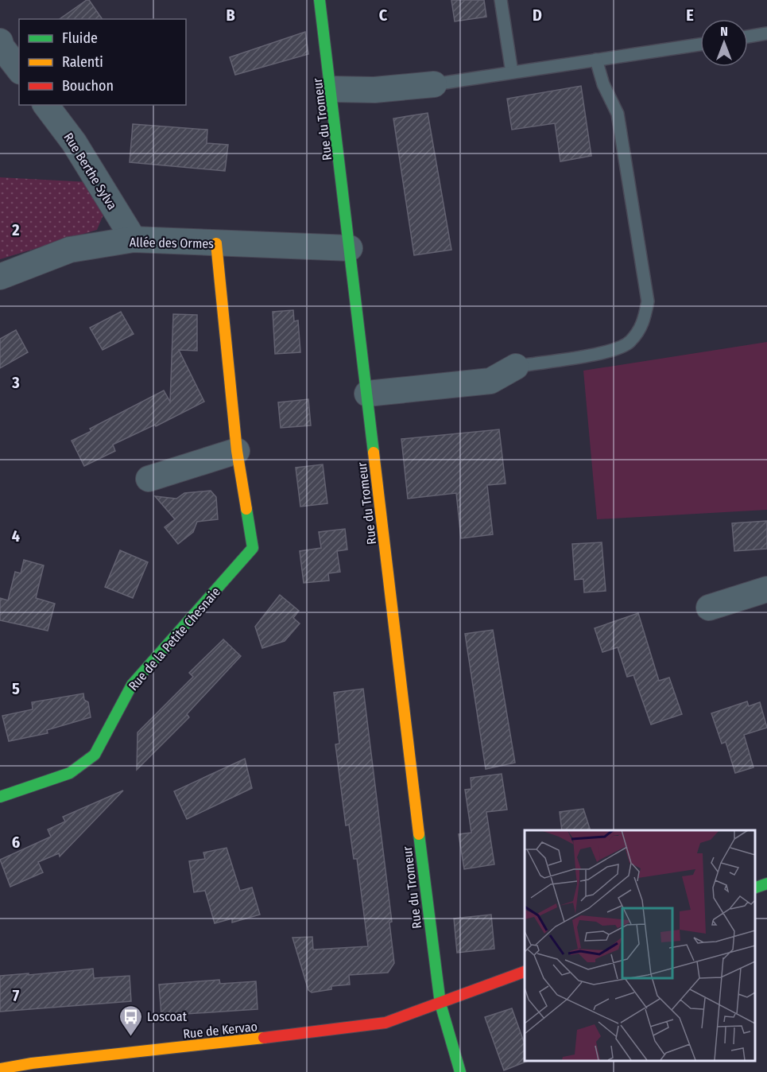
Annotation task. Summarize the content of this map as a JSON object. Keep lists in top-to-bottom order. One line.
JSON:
{"streets":{"main road":["Rue du Tromeur","Rue de la Petite Chesnaie","Rue de Kervao"],"street":["Rue Berthe Sylva","Allée des Ormes"]},"crossings":[["Rue du Tromeur","Allée des Ormes"],["Rue du Tromeur","Rue de Kervao"],["Rue Berthe Sylva","Allée des Ormes"],["Allée des Ormes","Rue de la Petite Chesnaie"]],"places":{"bus stop":["Loscoat"]},"legend":["Fluide","Ralenti","Bouchon"],"north":"top","grid":{"columns":["B","C","D","E"],"rows":["2","3","4","5","6","7"]}}
